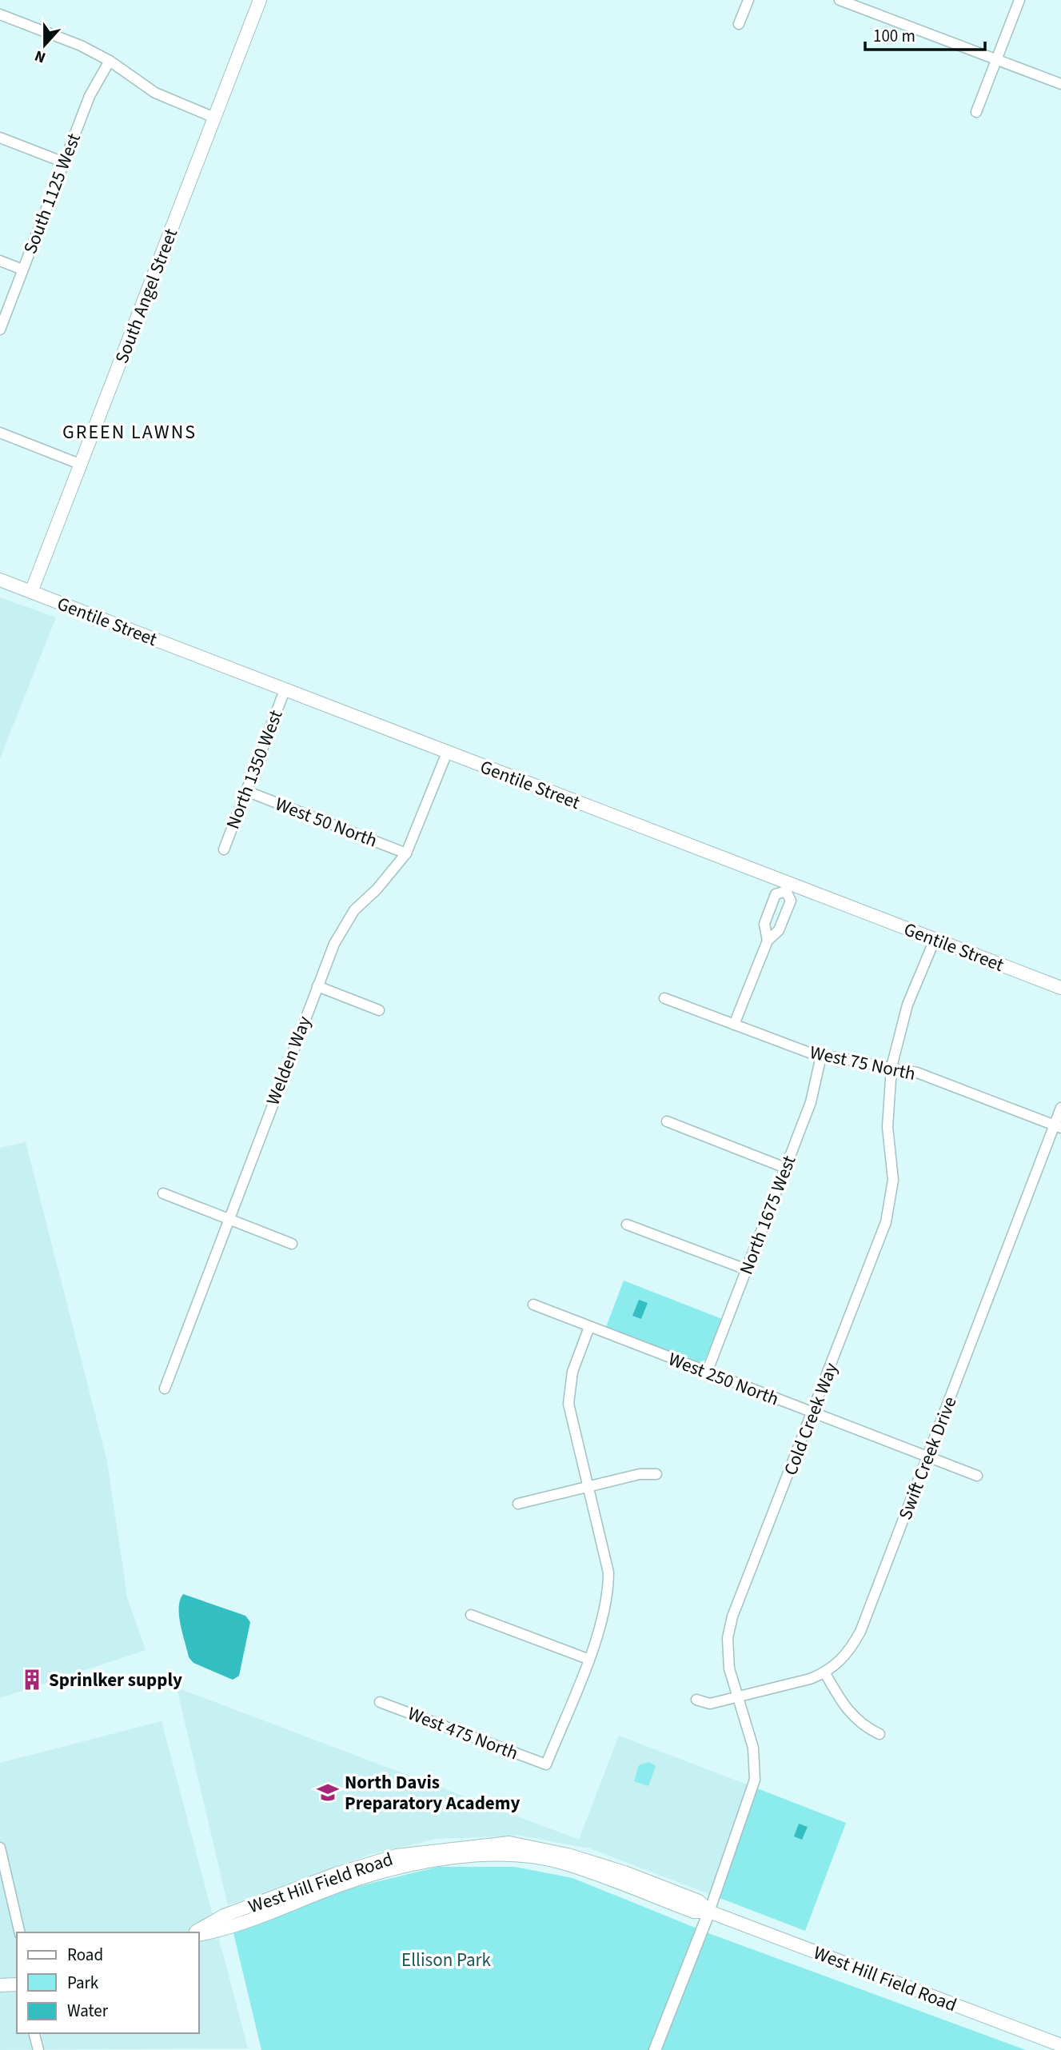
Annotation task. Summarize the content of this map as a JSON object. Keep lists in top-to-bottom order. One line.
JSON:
{"streets":{"main road":["South Angel Street","Gentile Street","West Hill Field Road"],"street":["South 1125 West","North 1350 West","West 50 North","Welden Way","West 75 North","North 1675 West","West 250 North","Cold Creek Way","Swift Creek Drive","West 475 North"]},"crossings":[["South Angel Street","Gentile Street"],["Gentile Street","North 1350 West"],["Gentile Street","Welden Way"],["Gentile Street","Cold Creek Way"],["North 1350 West","West 50 North"],["West 50 North","Welden Way"],["West 75 North","North 1675 West"],["West 75 North","Cold Creek Way"],["West 75 North","Swift Creek Drive"],["North 1675 West","West 250 North"],["West 250 North","Cold Creek Way"],["West 250 North","Swift Creek Drive"],["Cold Creek Way","Swift Creek Drive"],["Cold Creek Way","West Hill Field Road"]],"districts":["GREEN LAWNS"],"parks":["Ellison Park"],"places":{"building":["Sprinlker supply"],"school or university":["North Davis Preparatory Academy"]},"legend":["Road","Park","Water"],"scale_bar":"100 m","north":"bottom"}
